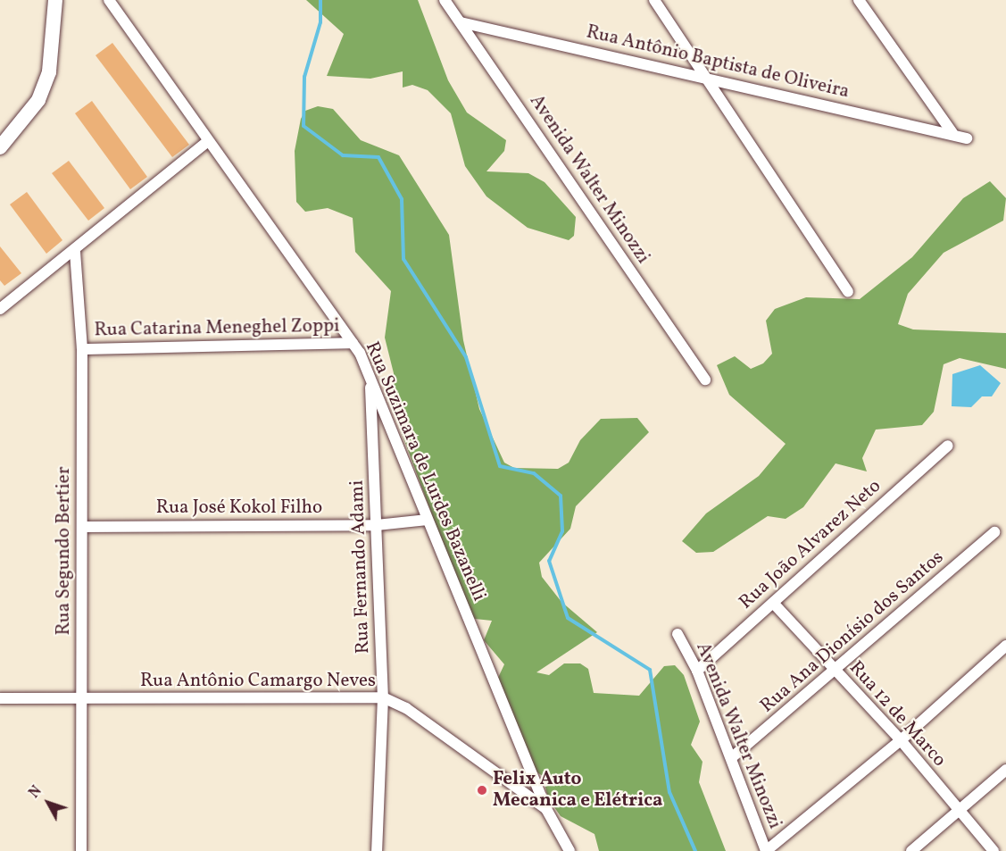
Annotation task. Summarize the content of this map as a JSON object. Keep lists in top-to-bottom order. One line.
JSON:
{"streets":{"street":["Rua Antônio Baptista de Oliveira","Avenida Walter Minozzi","Rua Catarina Meneghel Zoppi","Rua Suzimara de Lurdes Bazanelli","Rua José Kokol Filho","Rua João Alvarez Neto","Rua Segundo Bertier","Rua Fernando Adami","Rua Ana Dionísio dos Santos","Rua Antônio Camargo Neves","Rua 12 de Marco"]},"crossings":[["Rua Antônio Baptista de Oliveira","Avenida Walter Minozzi"],["Avenida Walter Minozzi","Rua João Alvarez Neto"],["Avenida Walter Minozzi","Rua Ana Dionísio dos Santos"],["Rua Catarina Meneghel Zoppi","Rua Suzimara de Lurdes Bazanelli"],["Rua Catarina Meneghel Zoppi","Rua Segundo Bertier"],["Rua Suzimara de Lurdes Bazanelli","Rua José Kokol Filho"],["Rua Suzimara de Lurdes Bazanelli","Rua Fernando Adami"],["Rua Suzimara de Lurdes Bazanelli","Rua Antônio Camargo Neves"],["Rua José Kokol Filho","Rua Segundo Bertier"],["Rua José Kokol Filho","Rua Fernando Adami"],["Rua João Alvarez Neto","Rua 12 de Marco"],["Rua Segundo Bertier","Rua Antônio Camargo Neves"],["Rua Fernando Adami","Rua Antônio Camargo Neves"],["Rua Ana Dionísio dos Santos","Rua 12 de Marco"]],"places":["Felix Auto Mecanica e Elétrica"],"north":"top left"}
